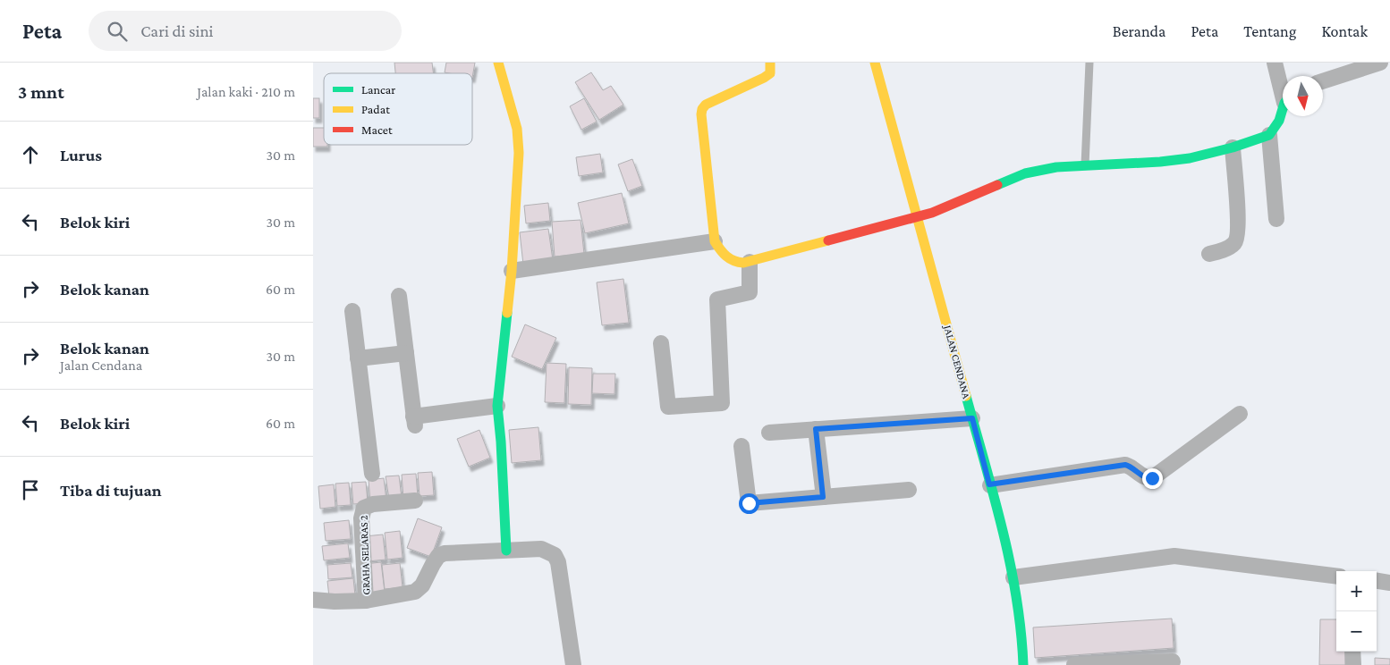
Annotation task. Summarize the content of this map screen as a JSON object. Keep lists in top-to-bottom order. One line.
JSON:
{"streets":{"street":["JALAN CENDANA","GRAHA SELARAS 2"]},"legend":["Lancar","Padat","Macet"],"north":"bottom","page":{"header":"Peta","search":"Cari di sini","nav":["Beranda","Peta","Tentang","Kontak"],"heading":["3 mnt","Jalan kaki · 210 m"],"list":[["Lurus","30 m"],["Belok kiri","30 m"],["Belok kanan","60 m"],["Belok kanan","Jalan Cendana","30 m"],["Belok kiri","60 m"],"Tiba di tujuan"],"map_buttons":["+","−"]}}
